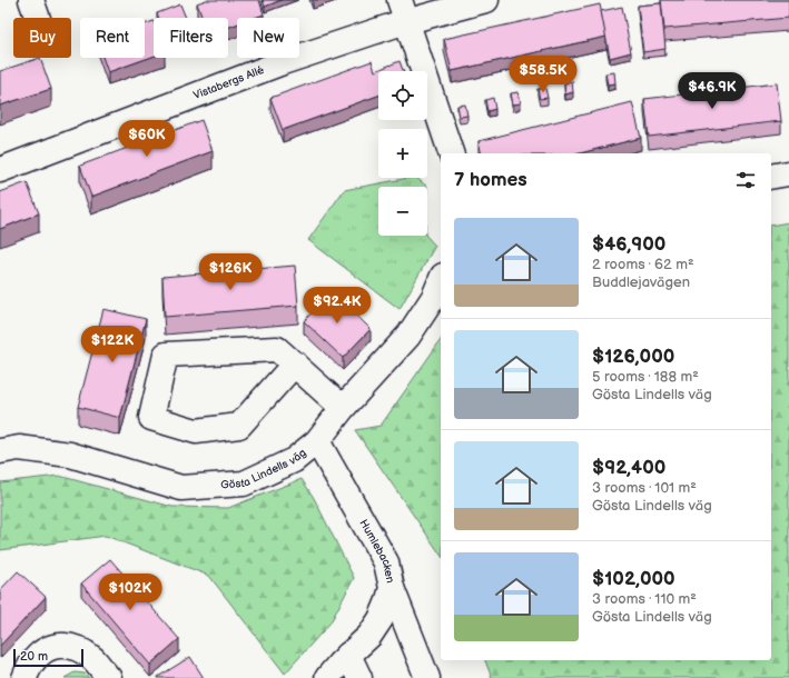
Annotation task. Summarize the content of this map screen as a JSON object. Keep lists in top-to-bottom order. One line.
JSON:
{"streets":{"street":["Vistabergs Allé","Gösta Lindells väg","Humlebacken"]},"crossings":[["Gösta Lindells väg","Humlebacken"]],"scale_bar":"20 m","page":{"chip":["Buy","Rent","Filters","New"],"price":["$58.5K","$46.9K","$60K","$126K","$92.4K","$122K","$102K"],"map_buttons":["+","−"],"heading":"7 homes","list":[{"name":"$46,900","note":"2 rooms · 62 m² · Buddlejavägen"},{"name":"$126,000","note":"5 rooms · 188 m² · Gösta Lindells väg"},{"name":"$92,400","note":"3 rooms · 101 m² · Gösta Lindells väg"},{"name":"$102,000","note":"3 rooms · 110 m² · Gösta Lindells väg"}],"scale":"20 m"}}
